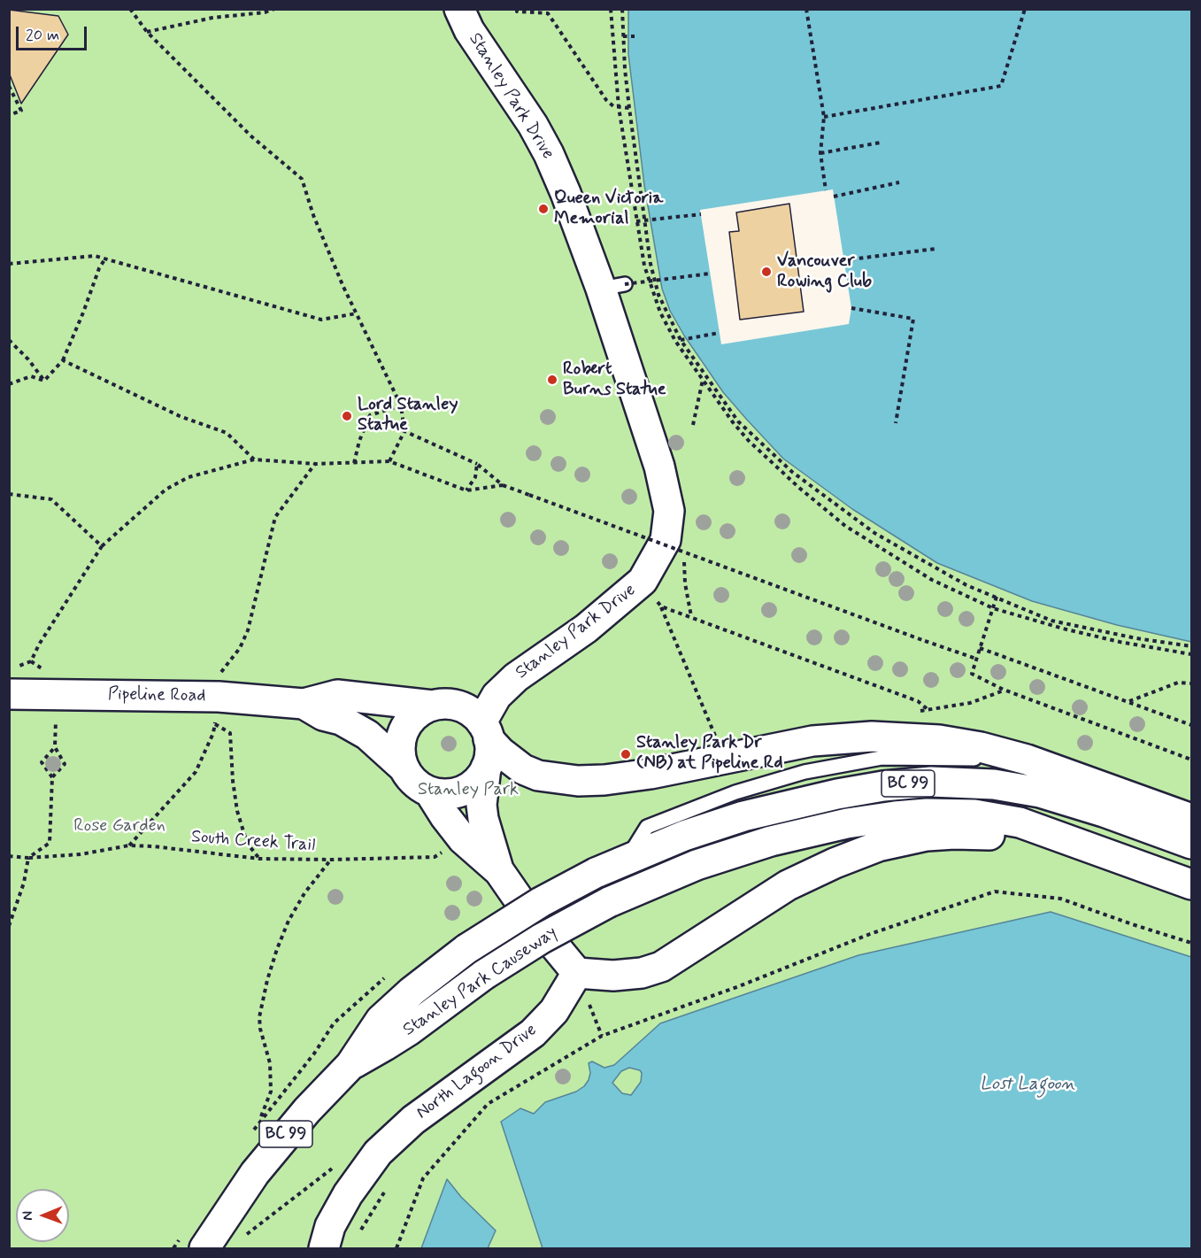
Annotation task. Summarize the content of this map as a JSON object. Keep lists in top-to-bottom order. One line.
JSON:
{"streets":{"main road":["Stanley Park Drive","Pipeline Road","BC 99","Stanley Park Causeway","North Lagoon Drive"],"path":["South Creek Trail"]},"crossings":[["Stanley Park Drive","Pipeline Road"]],"water":["Lost Lagoon"],"parks":["Stanley Park","Rose Garden"],"places":["Queen Victoria Memorial","Vancouver Rowing Club","Robert Burns Statue","Lord Stanley Statue","Stanley Park Dr (NB) at Pipeline Rd"],"scale_bar":"20 m","north":"left"}
